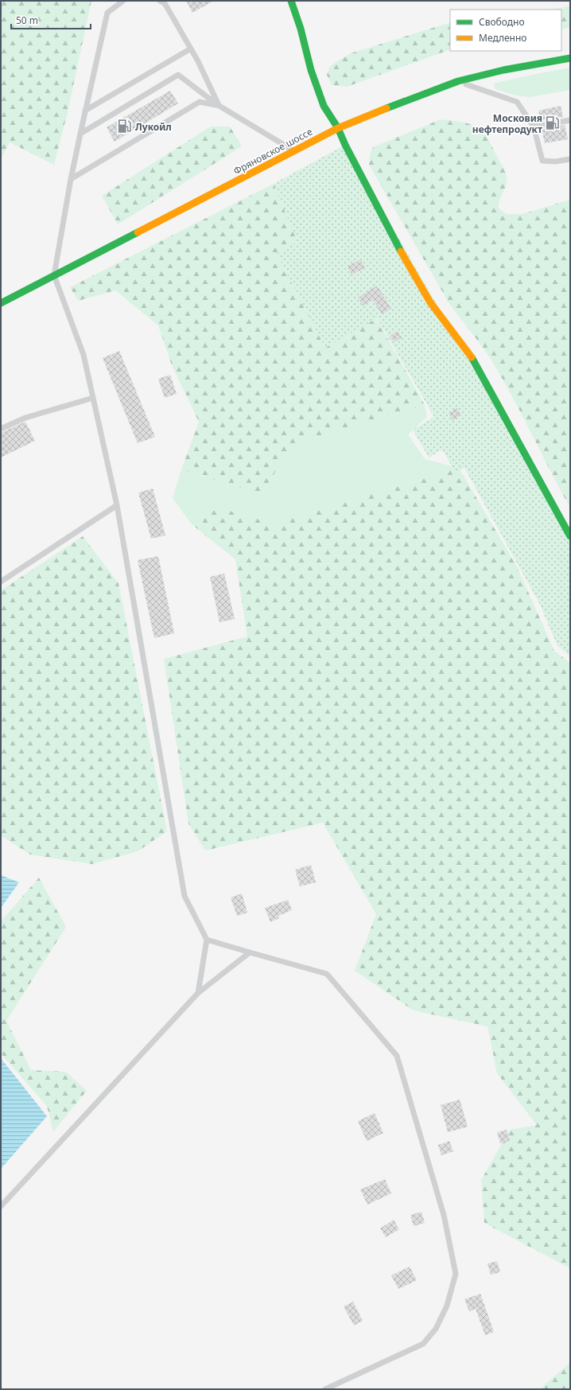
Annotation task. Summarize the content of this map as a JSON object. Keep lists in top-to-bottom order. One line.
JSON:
{"streets":{"main road":["Фряновское шоссе"]},"places":{"fuel station":["Московия нефтепродукт","Лукойл"]},"legend":["Свободно","Медленно"],"scale_bar":"50 m"}
